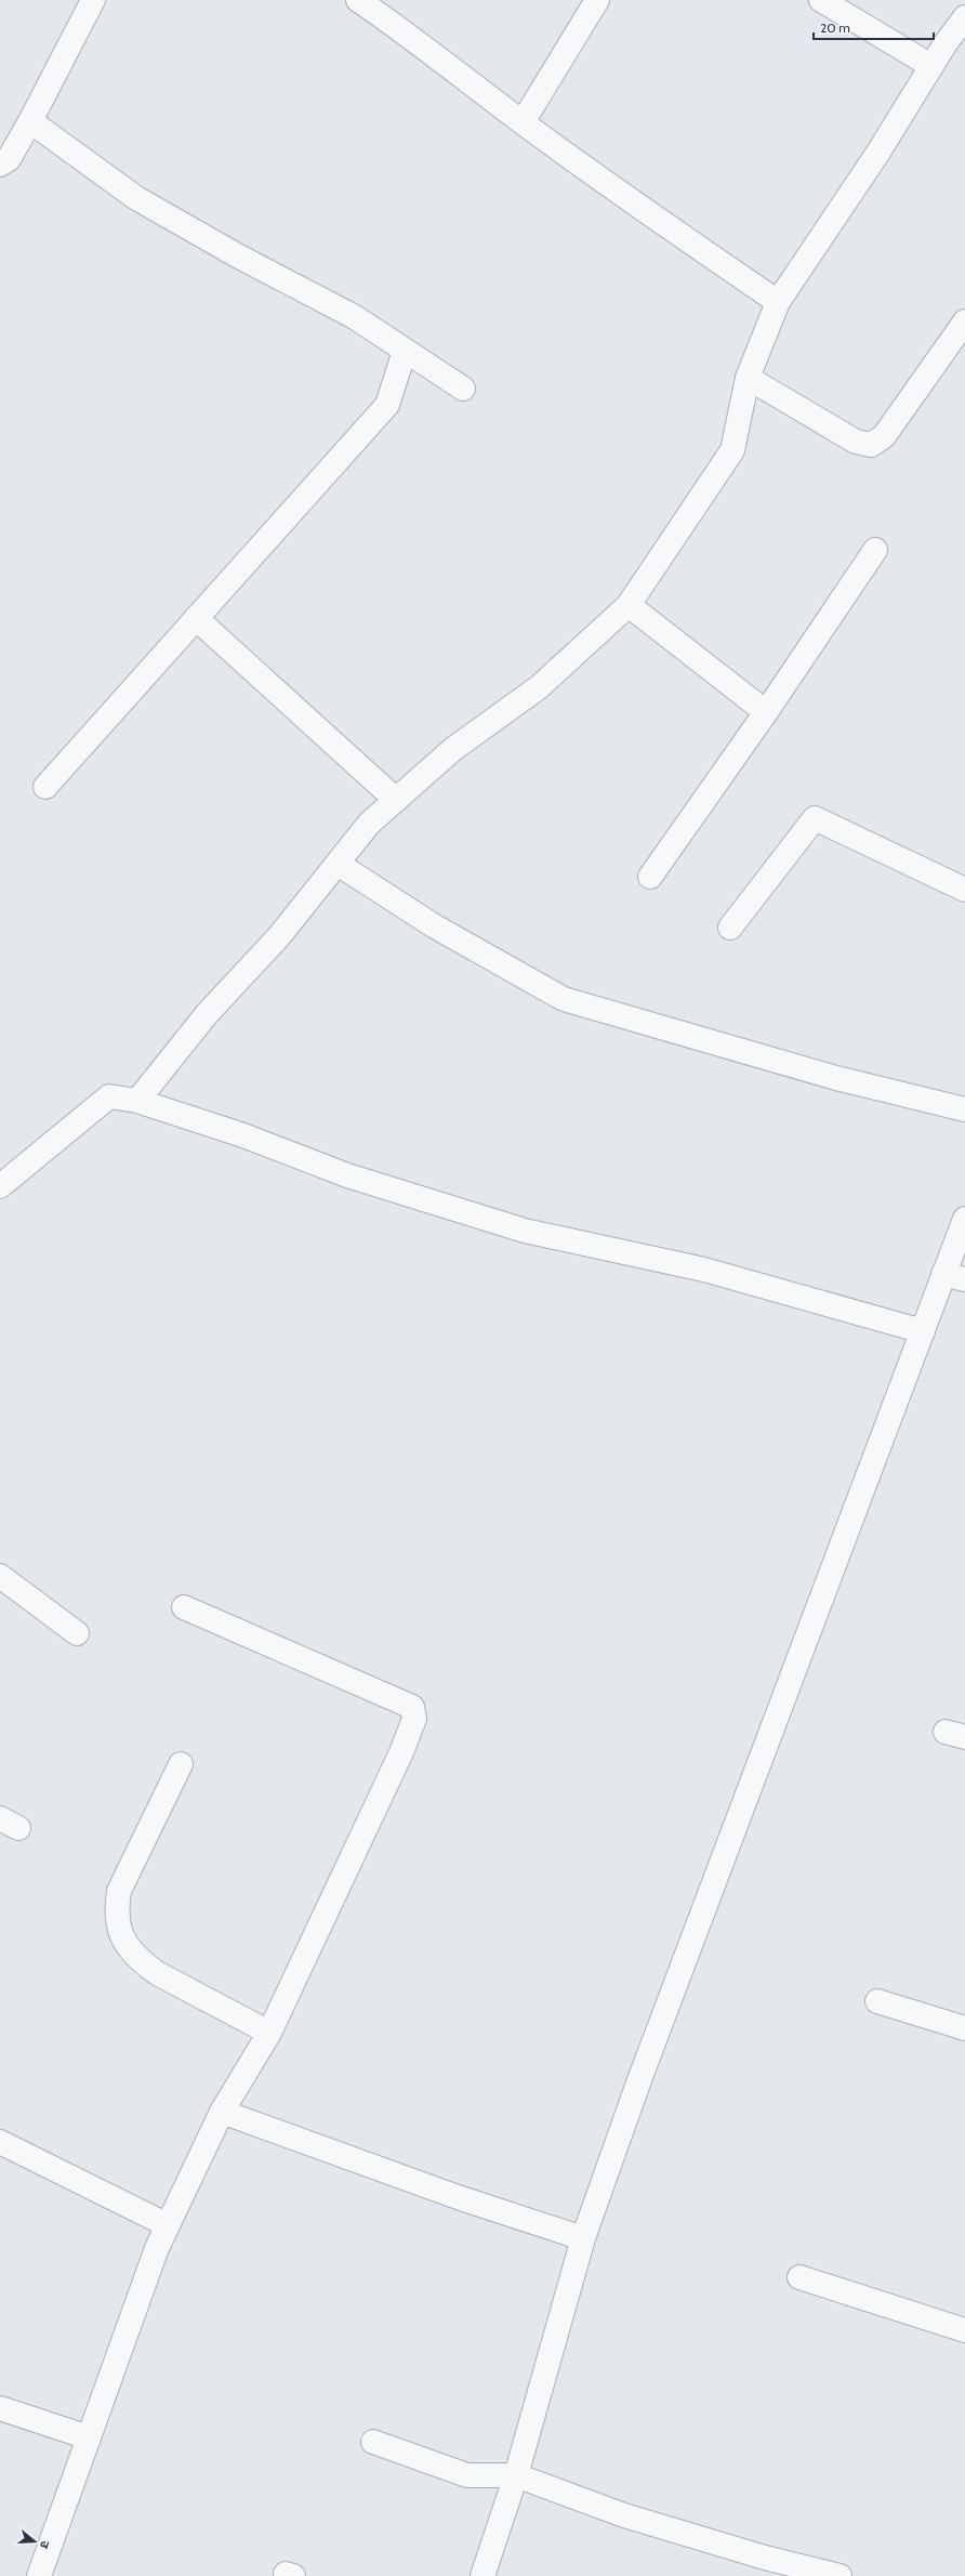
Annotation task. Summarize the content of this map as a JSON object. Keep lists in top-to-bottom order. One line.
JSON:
{"scale_bar":"20 m","north":"right"}
